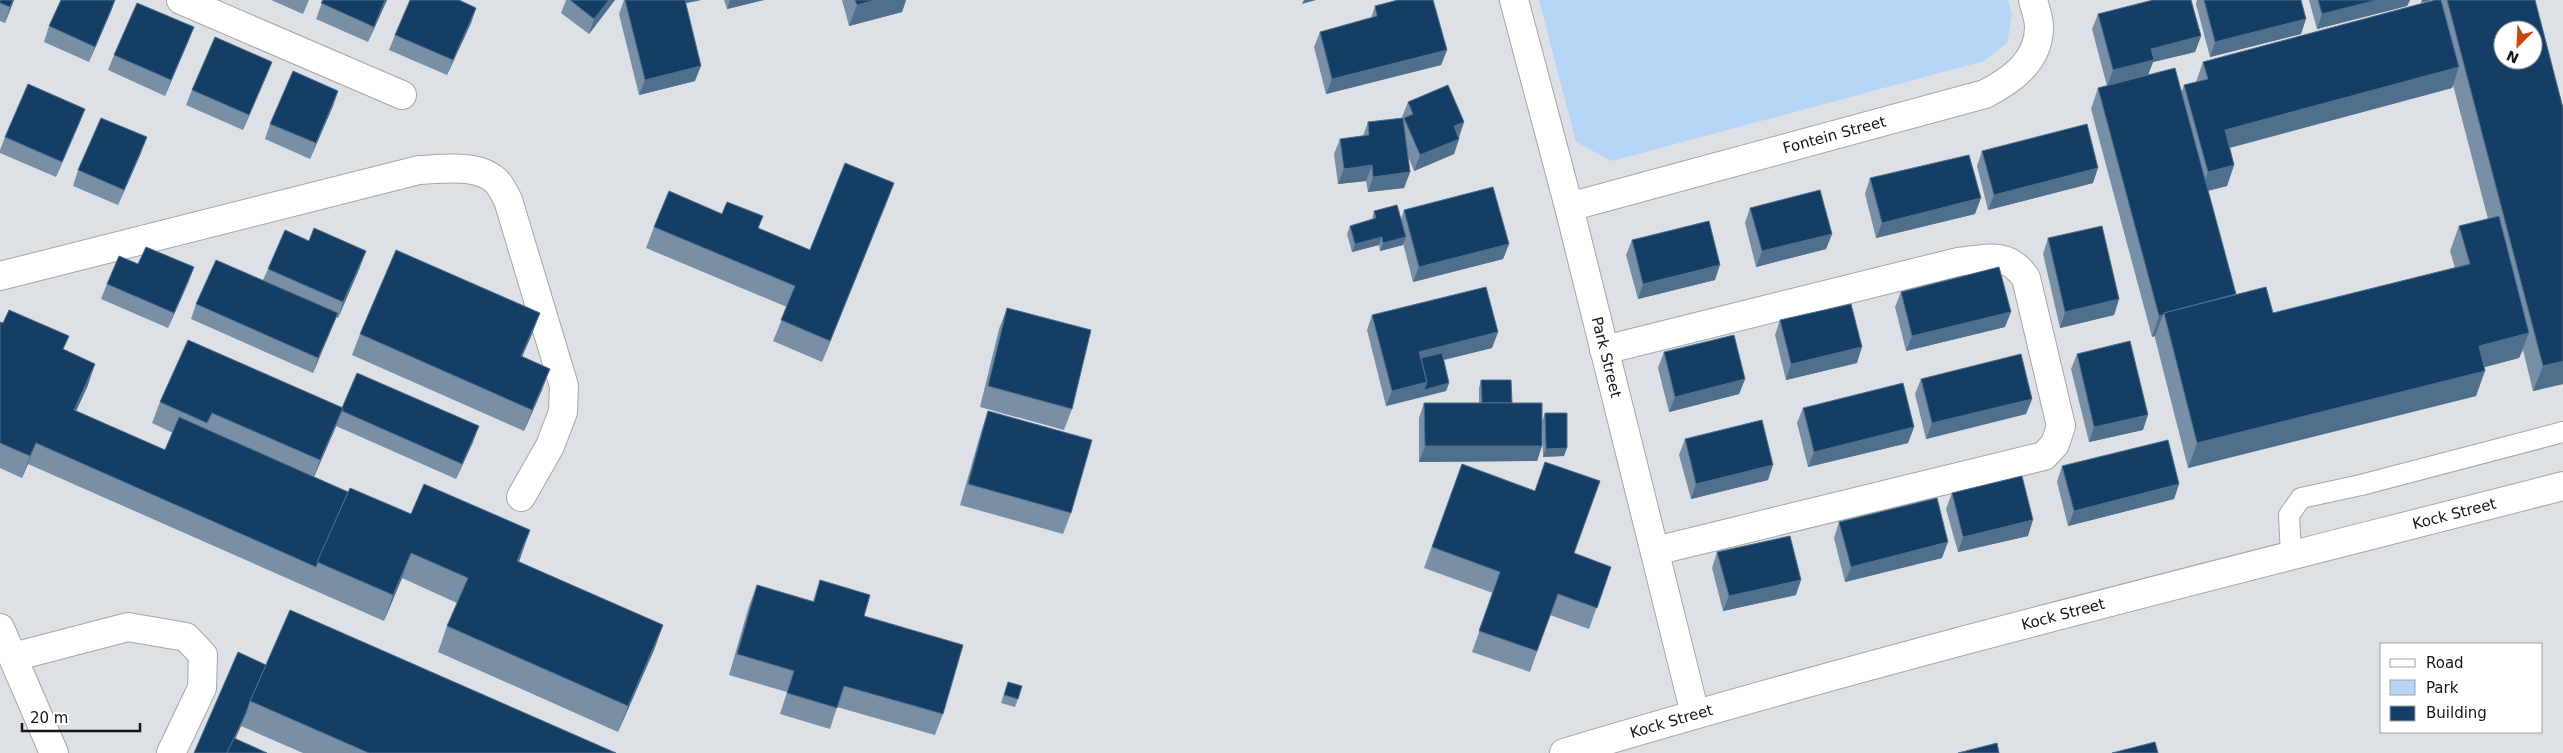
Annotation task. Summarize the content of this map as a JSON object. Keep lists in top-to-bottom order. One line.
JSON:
{"streets":{"street":["Fontein Street","Park Street","Kock Street"]},"crossings":[["Fontein Street","Park Street"],["Park Street","Kock Street"]],"legend":["Road","Park","Building"],"scale_bar":"20 m","north":"bottom left"}
